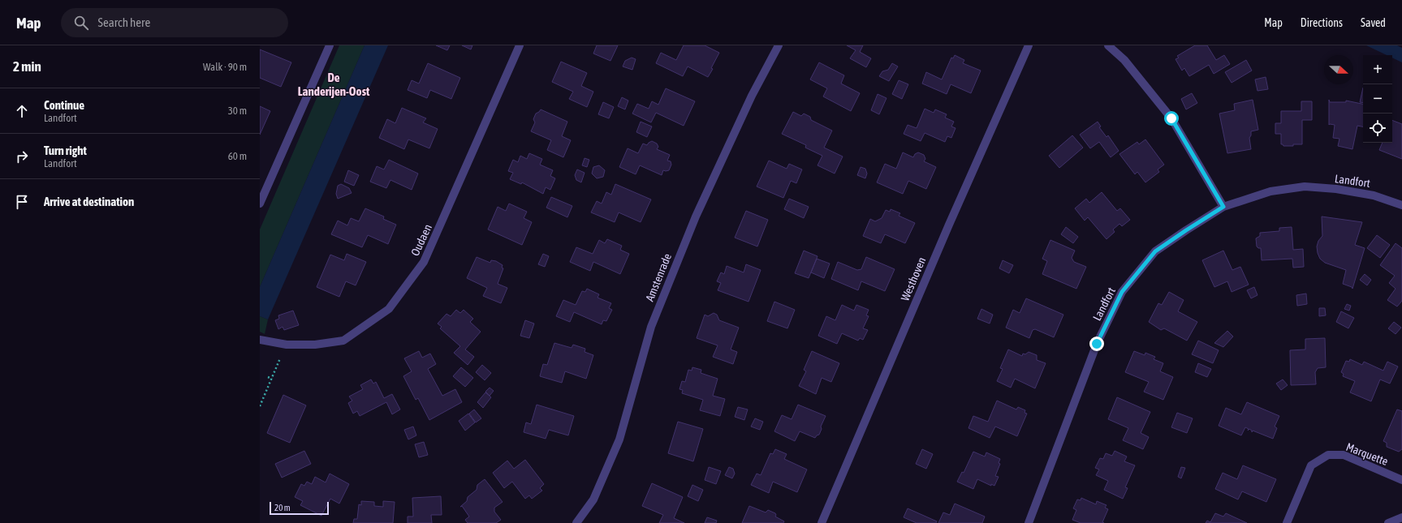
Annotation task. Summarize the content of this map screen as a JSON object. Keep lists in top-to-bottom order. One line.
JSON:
{"streets":{"street":["Landfort","Oudaen","Amstenrade","Westhoven","Marquette"]},"districts":["De Landerijen-Oost"],"scale_bar":"20 m","north":"right","page":{"header":"Map","search":"Search here","nav":["Map","Directions","Saved"],"heading":["2 min","Walk · 90 m"],"map_buttons":["+","−"],"list":[["Continue","Landfort","30 m"],["Turn right","Landfort","60 m"],"Arrive at destination"],"scale":"20 m"}}
